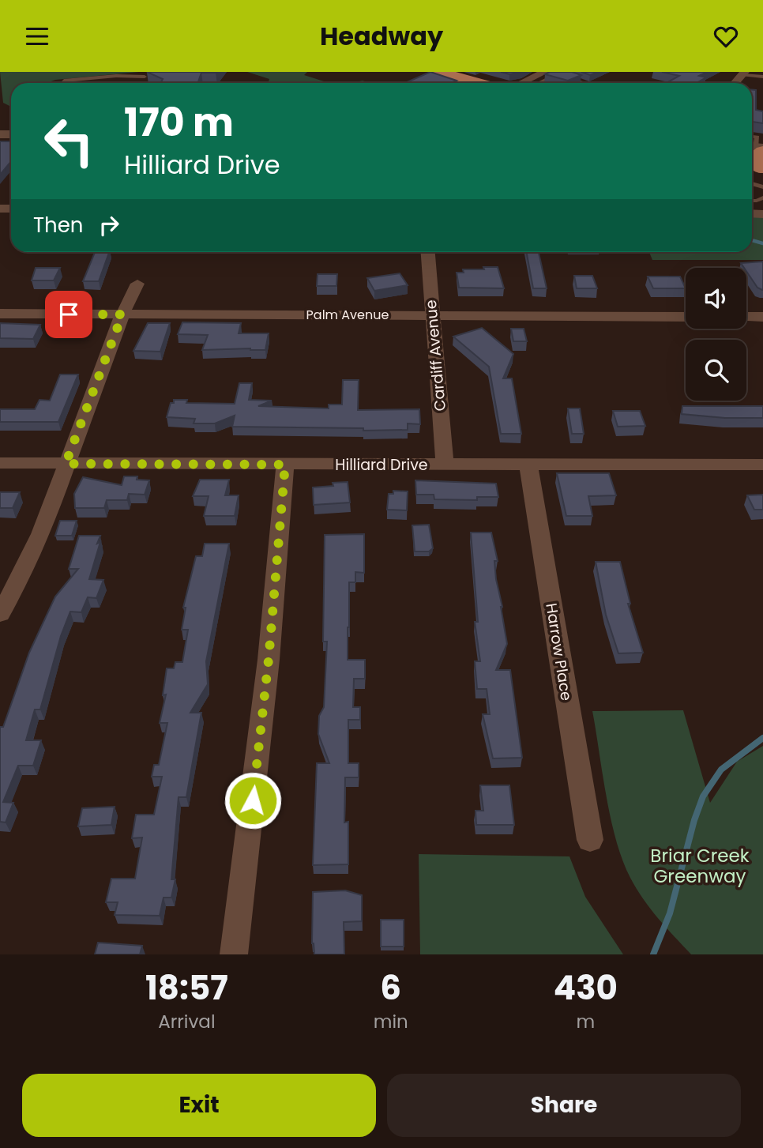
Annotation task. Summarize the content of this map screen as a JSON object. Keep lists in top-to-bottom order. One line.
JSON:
{"streets":{"street":["Palm Avenue","Cardiff Avenue","Hilliard Drive","Harrow Place"]},"crossings":[["Palm Avenue","Cardiff Avenue"],["Cardiff Avenue","Hilliard Drive"],["Hilliard Drive","Harrow Place"]],"parks":["Briar Creek Greenway"],"page":{"header":"Headway","turn":["170 m","Hilliard Drive"],"then":"Then","eta":["18:57","Arrival","6","min","430","m"],"buttons":["Exit","Share"]}}
